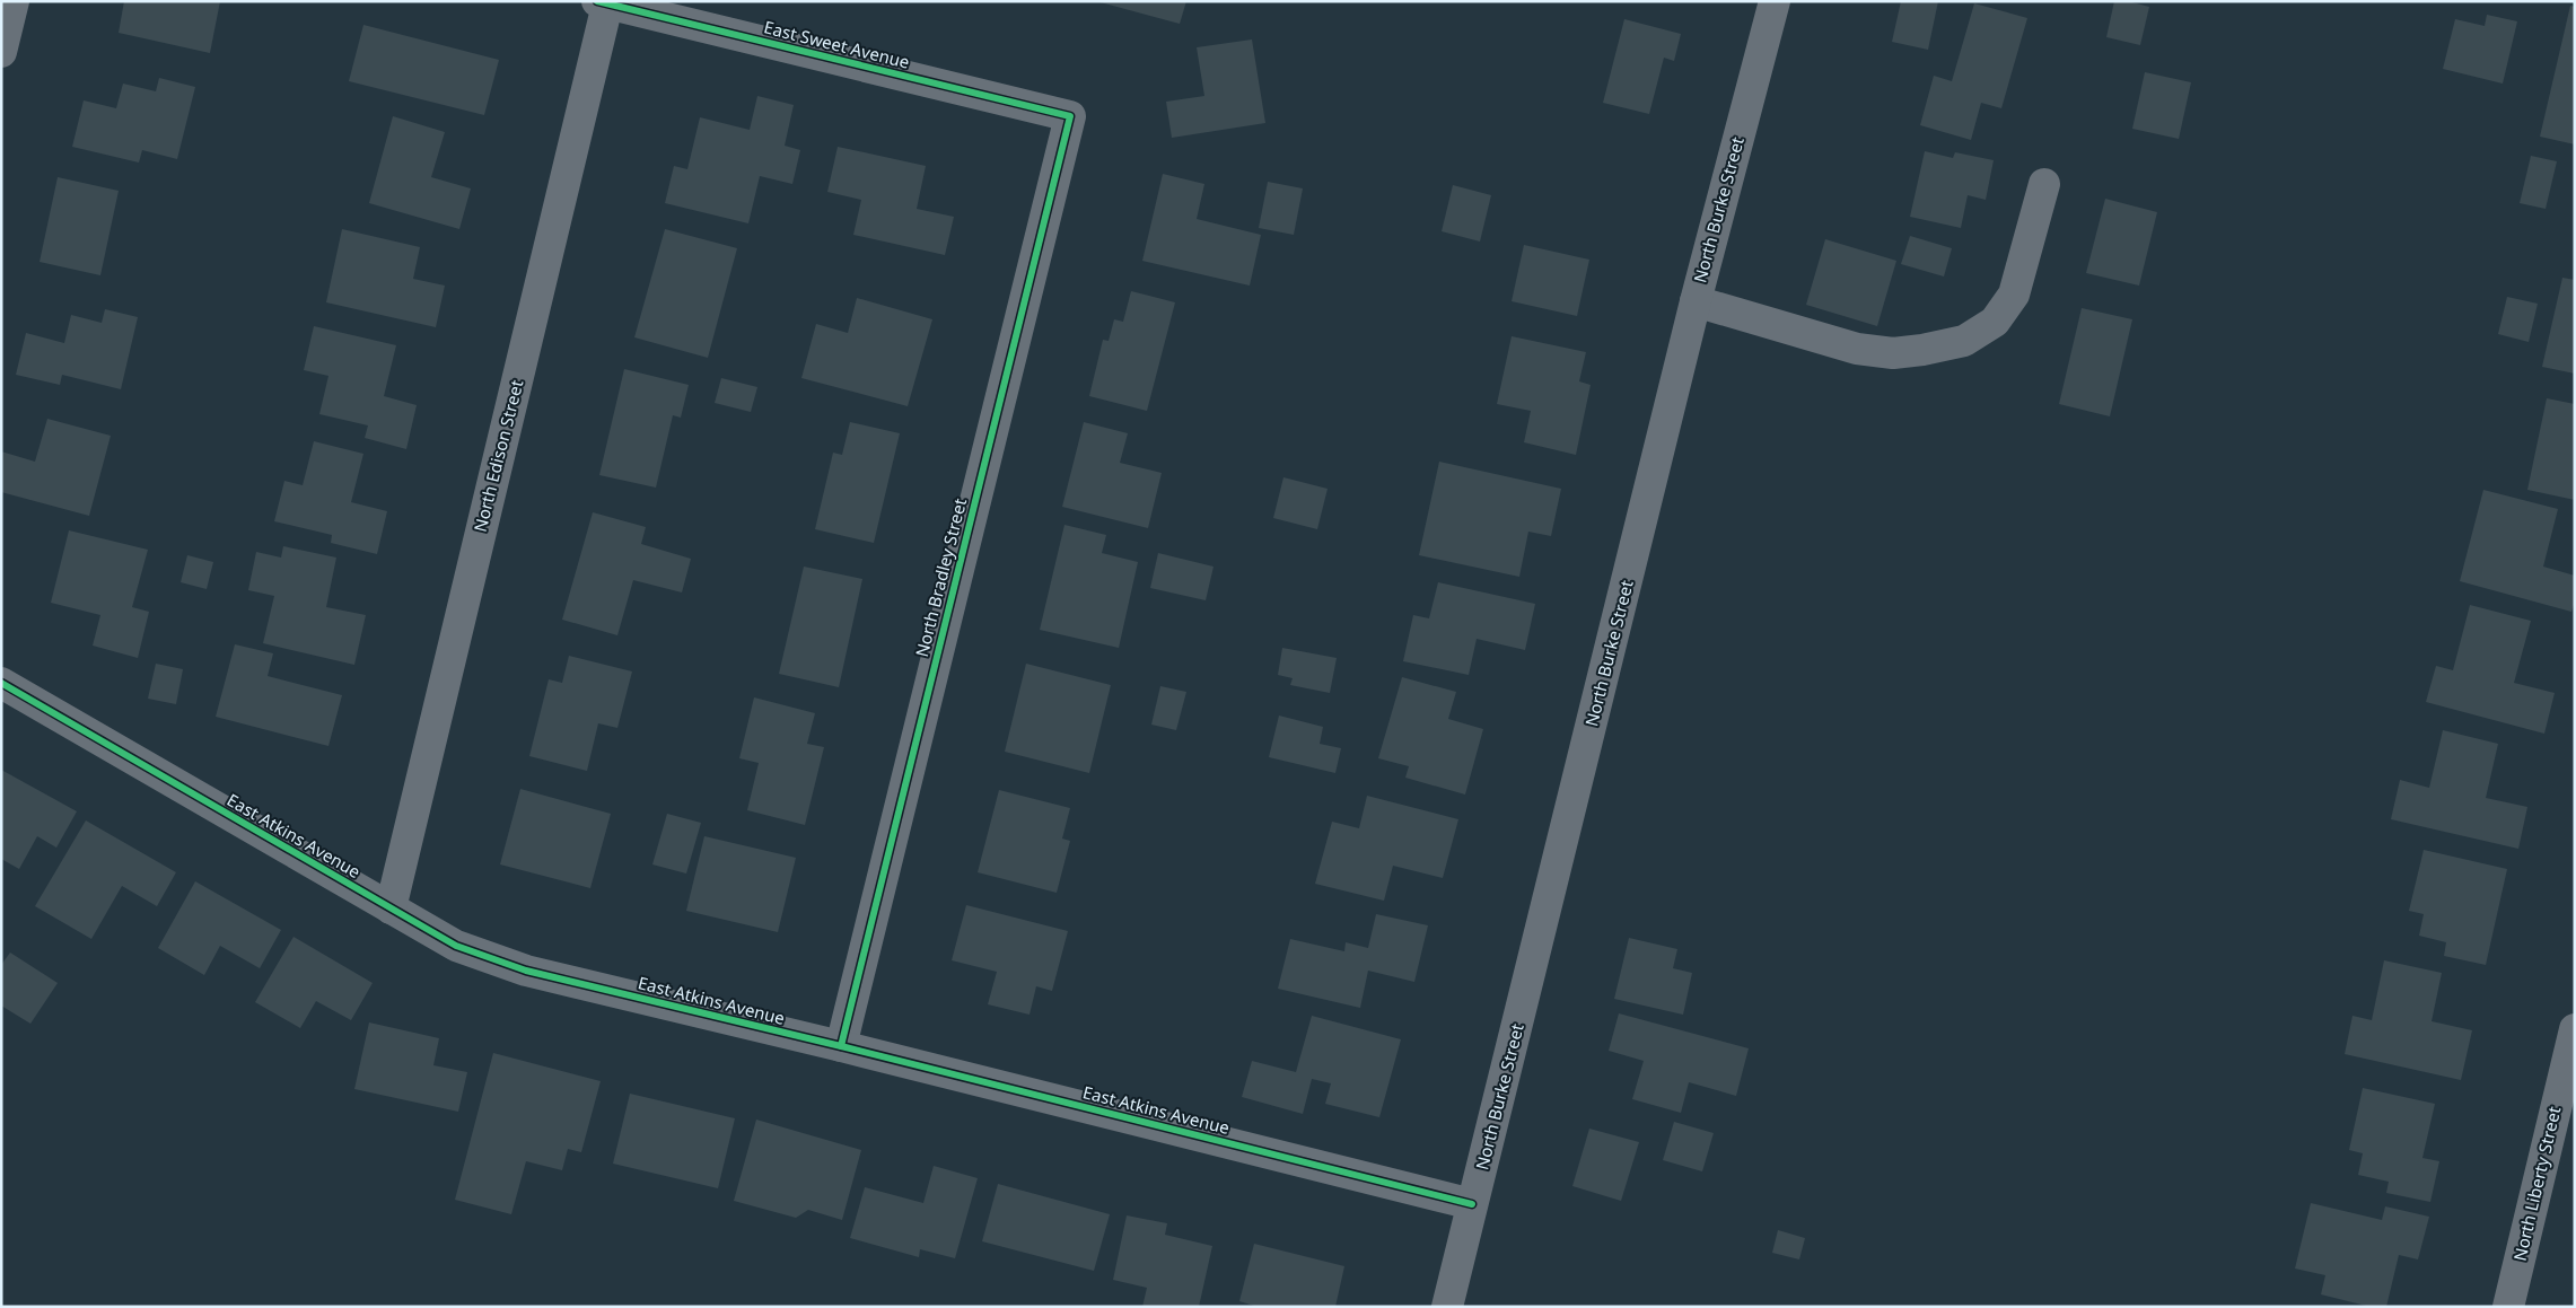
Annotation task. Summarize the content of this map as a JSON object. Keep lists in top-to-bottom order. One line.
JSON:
{"streets":{"street":["East Sweet Avenue","North Burke Street","North Edison Street","North Bradley Street","East Atkins Avenue","North Liberty Street"]},"crossings":[["East Sweet Avenue","North Edison Street"],["East Sweet Avenue","North Bradley Street"],["North Burke Street","East Atkins Avenue"],["North Edison Street","East Atkins Avenue"],["North Bradley Street","East Atkins Avenue"]]}
